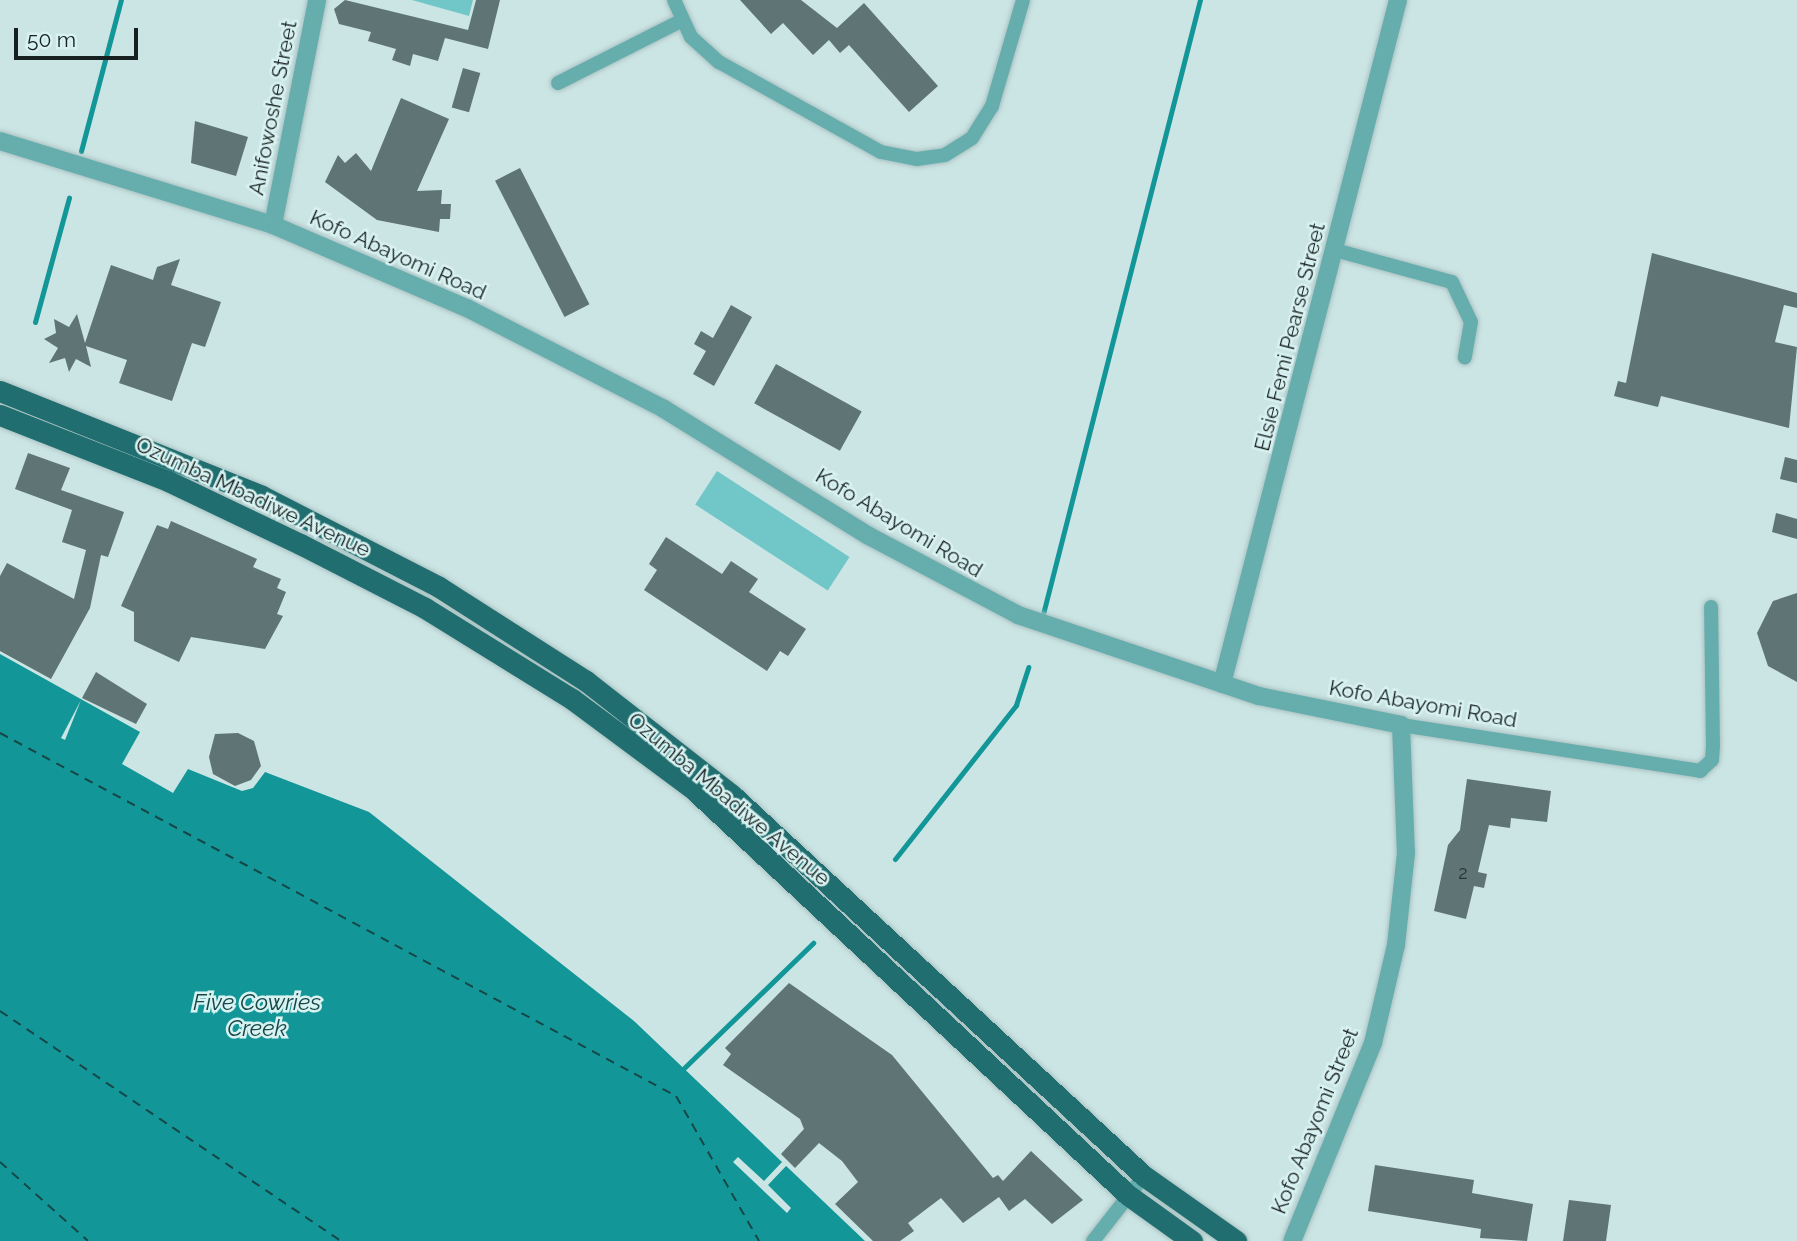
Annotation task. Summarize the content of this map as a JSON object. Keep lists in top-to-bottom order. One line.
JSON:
{"streets":{"highway":["Ozumba Mbadiwe Avenue"],"street":["Anifowoshe Street","Kofo Abayomi Road","Elsie Femi Pearse Street","Kofo Abayomi Street"]},"crossings":[["Anifowoshe Street","Kofo Abayomi Road"],["Kofo Abayomi Road","Elsie Femi Pearse Street"],["Kofo Abayomi Road","Kofo Abayomi Street"]],"water":["Five Cowries Creek"],"house_numbers":["2"],"scale_bar":"50 m"}
